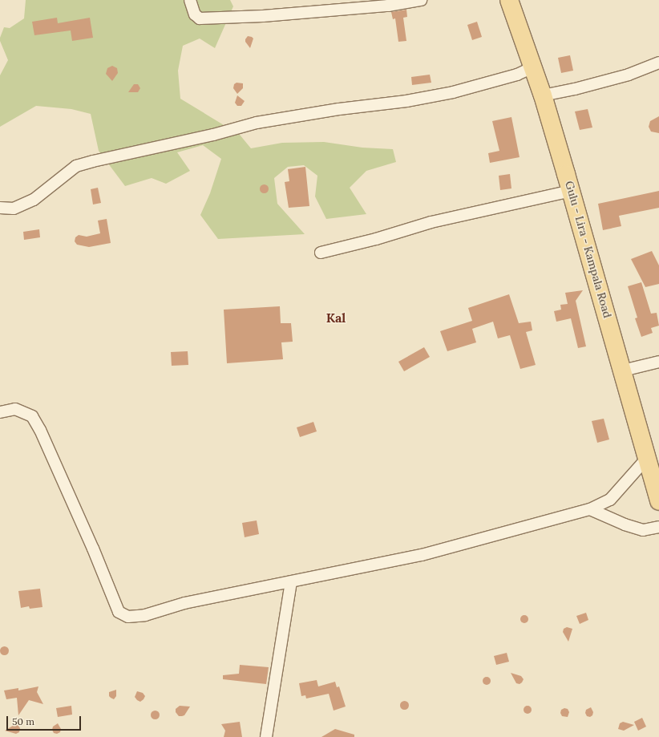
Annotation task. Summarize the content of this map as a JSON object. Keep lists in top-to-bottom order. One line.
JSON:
{"streets":{"main road":["Gulu - Lira - Kampala Road"]},"districts":["Kal"],"scale_bar":"50 m"}
